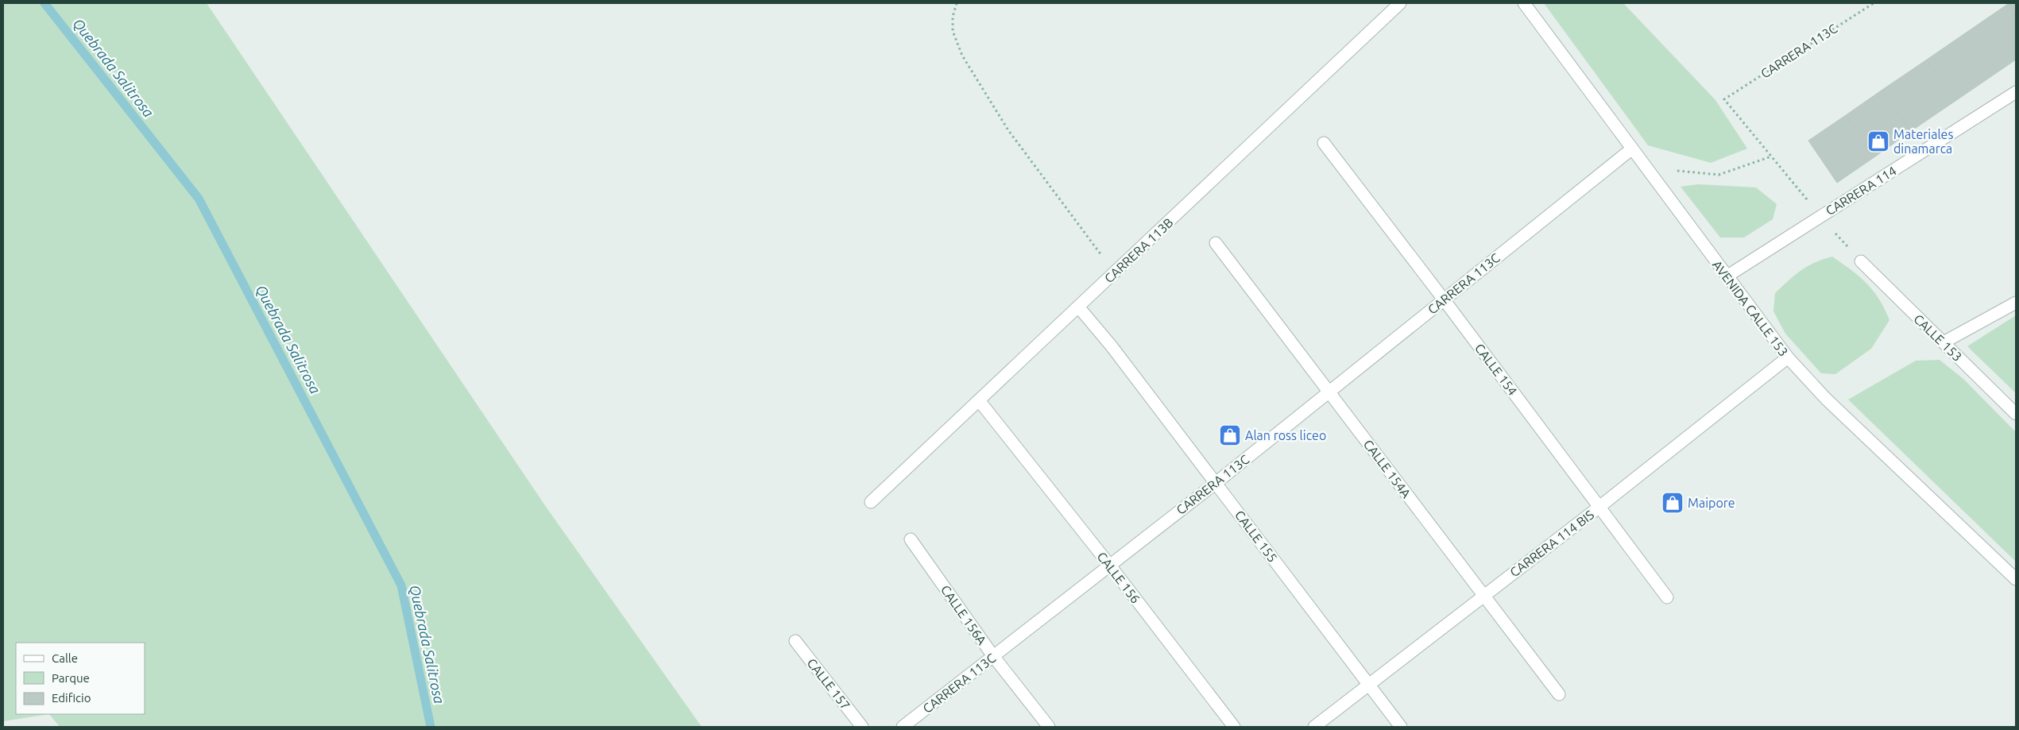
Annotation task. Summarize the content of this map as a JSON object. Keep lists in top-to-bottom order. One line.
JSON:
{"streets":{"street":["CARRERA 113C","CARRERA 114","CARRERA 113B","AVENIDA CALLE 153","CALLE 153","CALLE 154","CALLE 154A","CALLE 155","CARRERA 114 BIS","CALLE 156","CALLE 156A","CALLE 157"]},"crossings":[["CARRERA 113C","AVENIDA CALLE 153"],["CARRERA 113C","CALLE 154"],["CARRERA 113C","CALLE 154A"],["CARRERA 113C","CALLE 155"],["CARRERA 113C","CALLE 156"],["CARRERA 113C","CALLE 156A"],["CARRERA 114","AVENIDA CALLE 153"],["CARRERA 113B","CALLE 155"],["CARRERA 113B","CALLE 156"],["AVENIDA CALLE 153","CARRERA 114 BIS"],["CALLE 154","CARRERA 114 BIS"],["CALLE 154A","CARRERA 114 BIS"],["CALLE 155","CARRERA 114 BIS"]],"water":["Quebrada Salitrosa"],"places":{"shop":["Materiales dinamarca","Alan ross liceo","Maipore"]},"legend":["Calle","Parque","Edificio"]}
